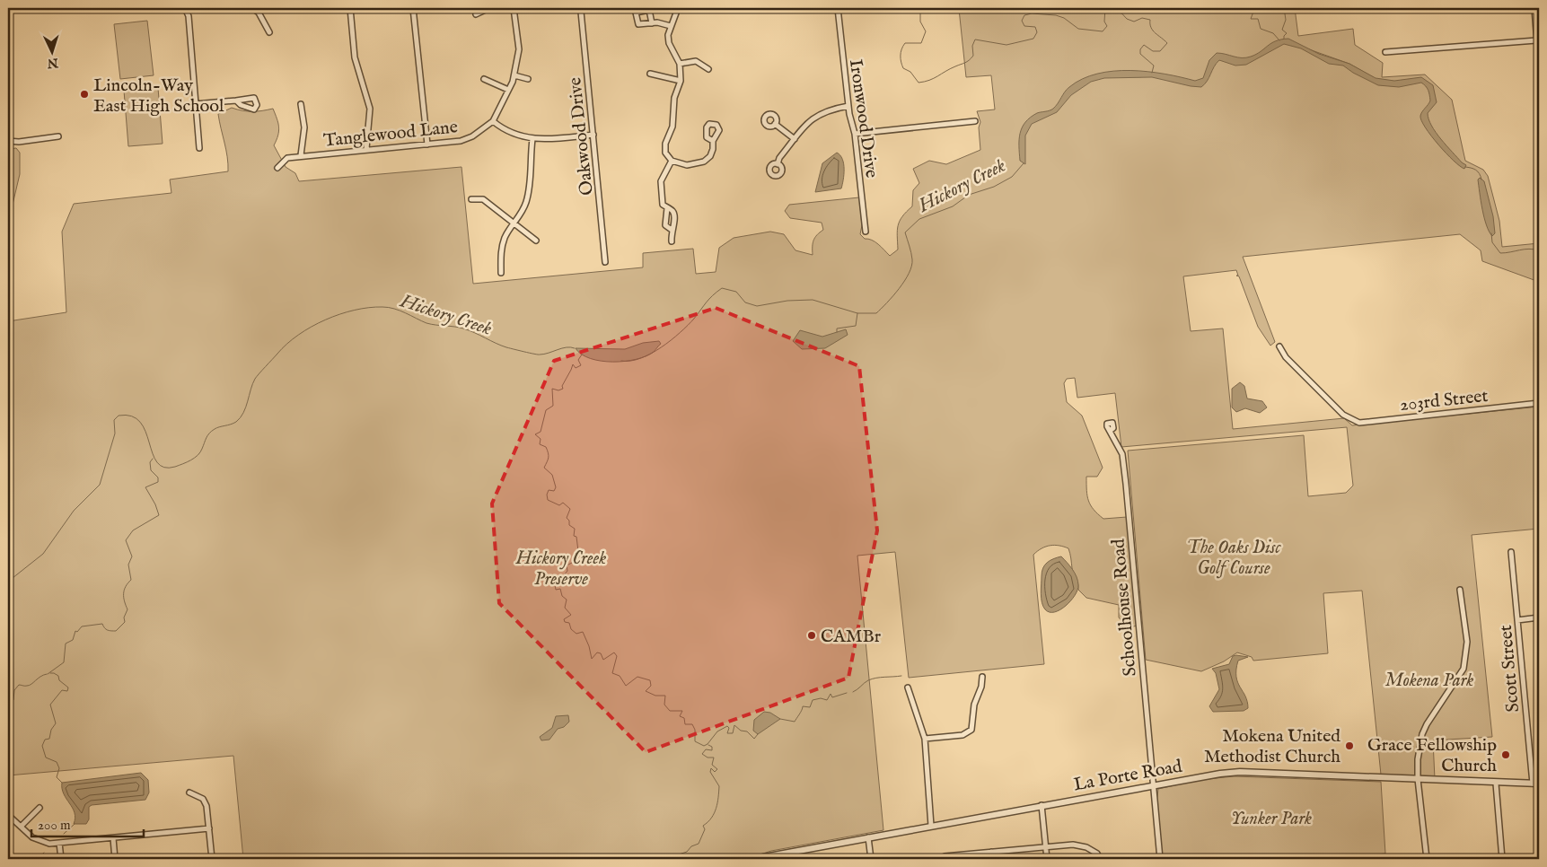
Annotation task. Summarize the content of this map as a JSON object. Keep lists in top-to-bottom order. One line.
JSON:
{"streets":{"street":["Ironwood Drive","Tanglewood Lane","Oakwood Drive","203rd Street","Schoolhouse Road","Scott Street","La Porte Road"]},"crossings":[["Schoolhouse Road","La Porte Road"],["Scott Street","La Porte Road"]],"water":["Hickory Creek"],"parks":["The Oaks Disc Golf Course","Hickory Creek Preserve","Mokena Park","Yunker Park"],"places":["Lincoln-Way East High School","CAMBr","Mokena United Methodist Church","Grace Fellowship Church"],"scale_bar":"200 m","north":"bottom"}
